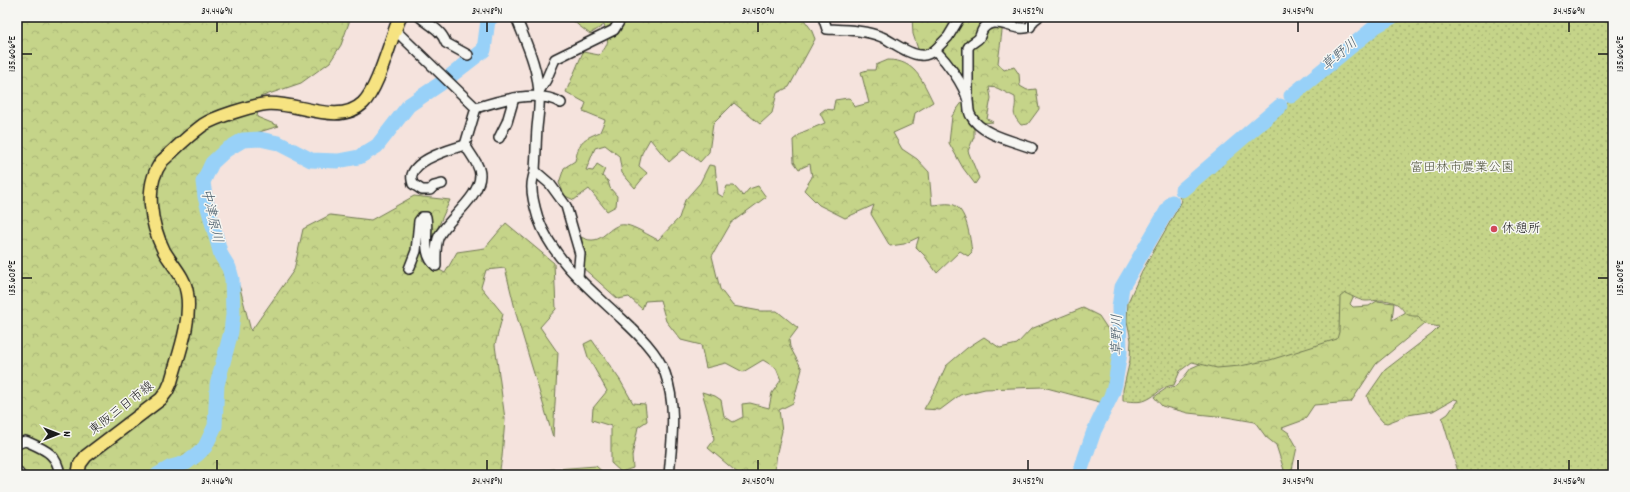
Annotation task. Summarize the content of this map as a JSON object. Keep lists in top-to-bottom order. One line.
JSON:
{"streets":{"main road":["東阪三日市線"]},"water":["草野川","中津原川"],"parks":["富田林市農業公園"],"places":["休憩所"],"north":"right","coordinates":["34.446°N","34.448°N","34.450°N","34.452°N","34.454°N","34.456°N","135.606°E","135.608°E"]}
